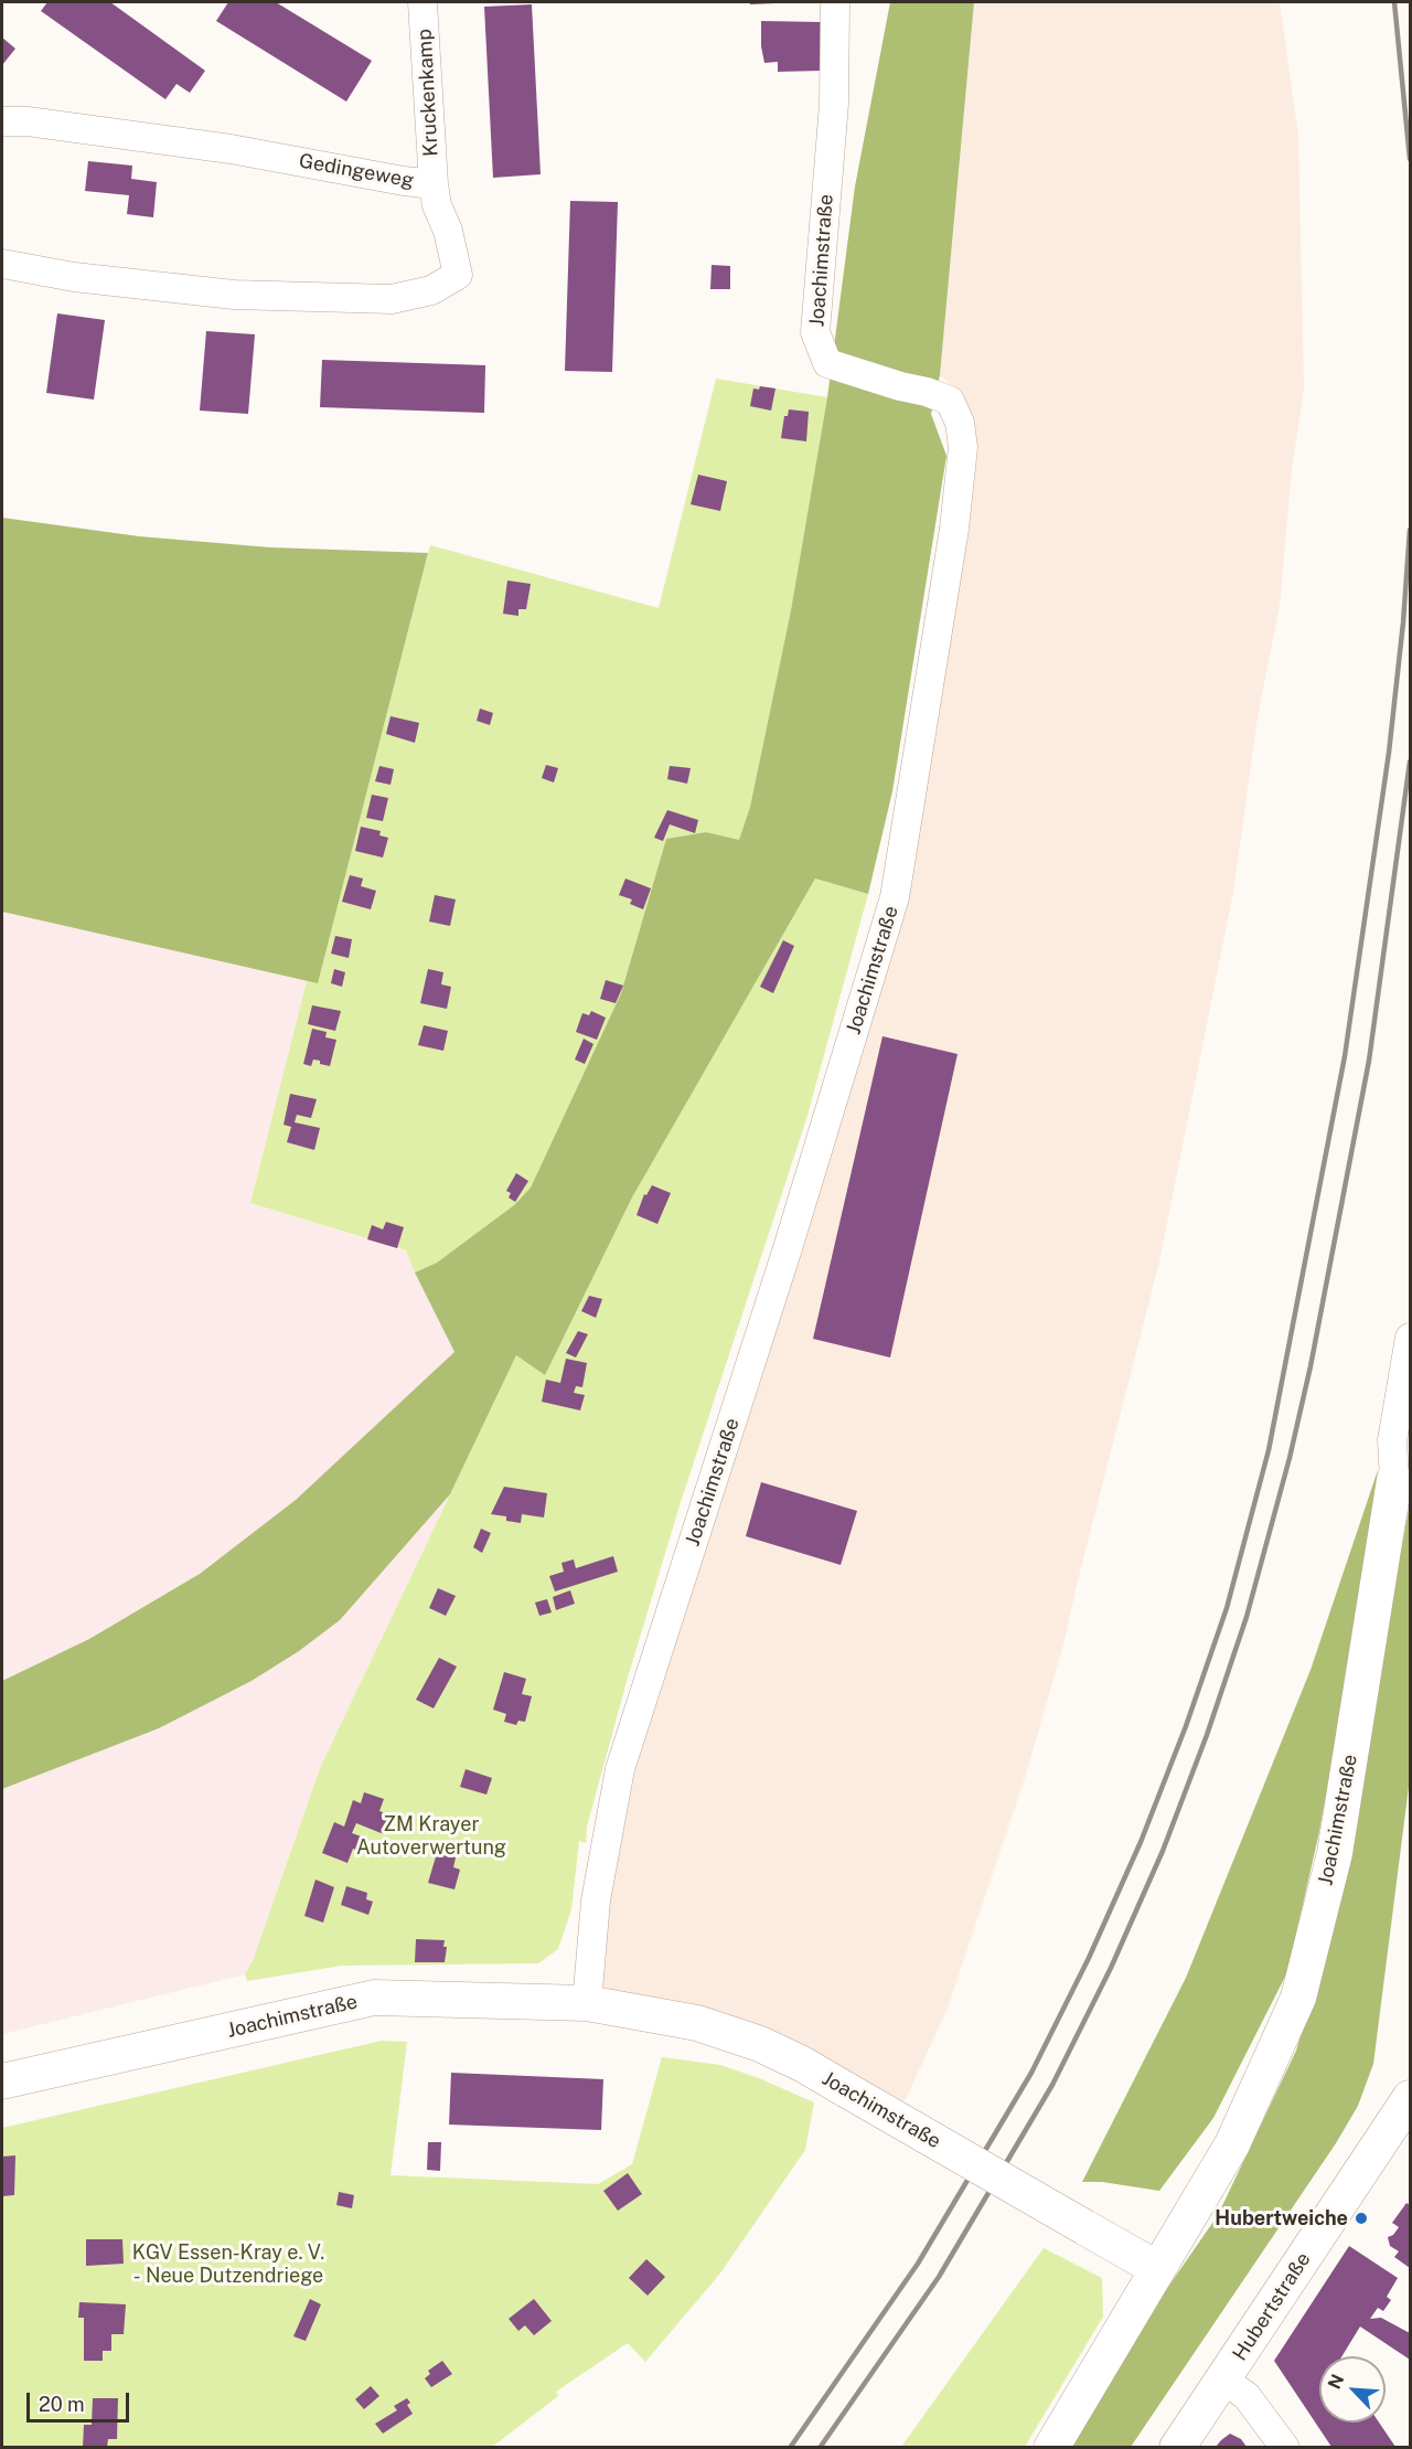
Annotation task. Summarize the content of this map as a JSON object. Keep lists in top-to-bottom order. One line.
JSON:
{"streets":{"street":["Kruckenkamp","Gedingeweg","Joachimstraße","Hubertstraße"]},"crossings":[["Kruckenkamp","Gedingeweg"]],"parks":["ZM Krayer Autoverwertung","KGV Essen-Kray e. V. - Neue Dutzendriege"],"places":["Hubertweiche"],"scale_bar":"20 m","north":"top left"}
